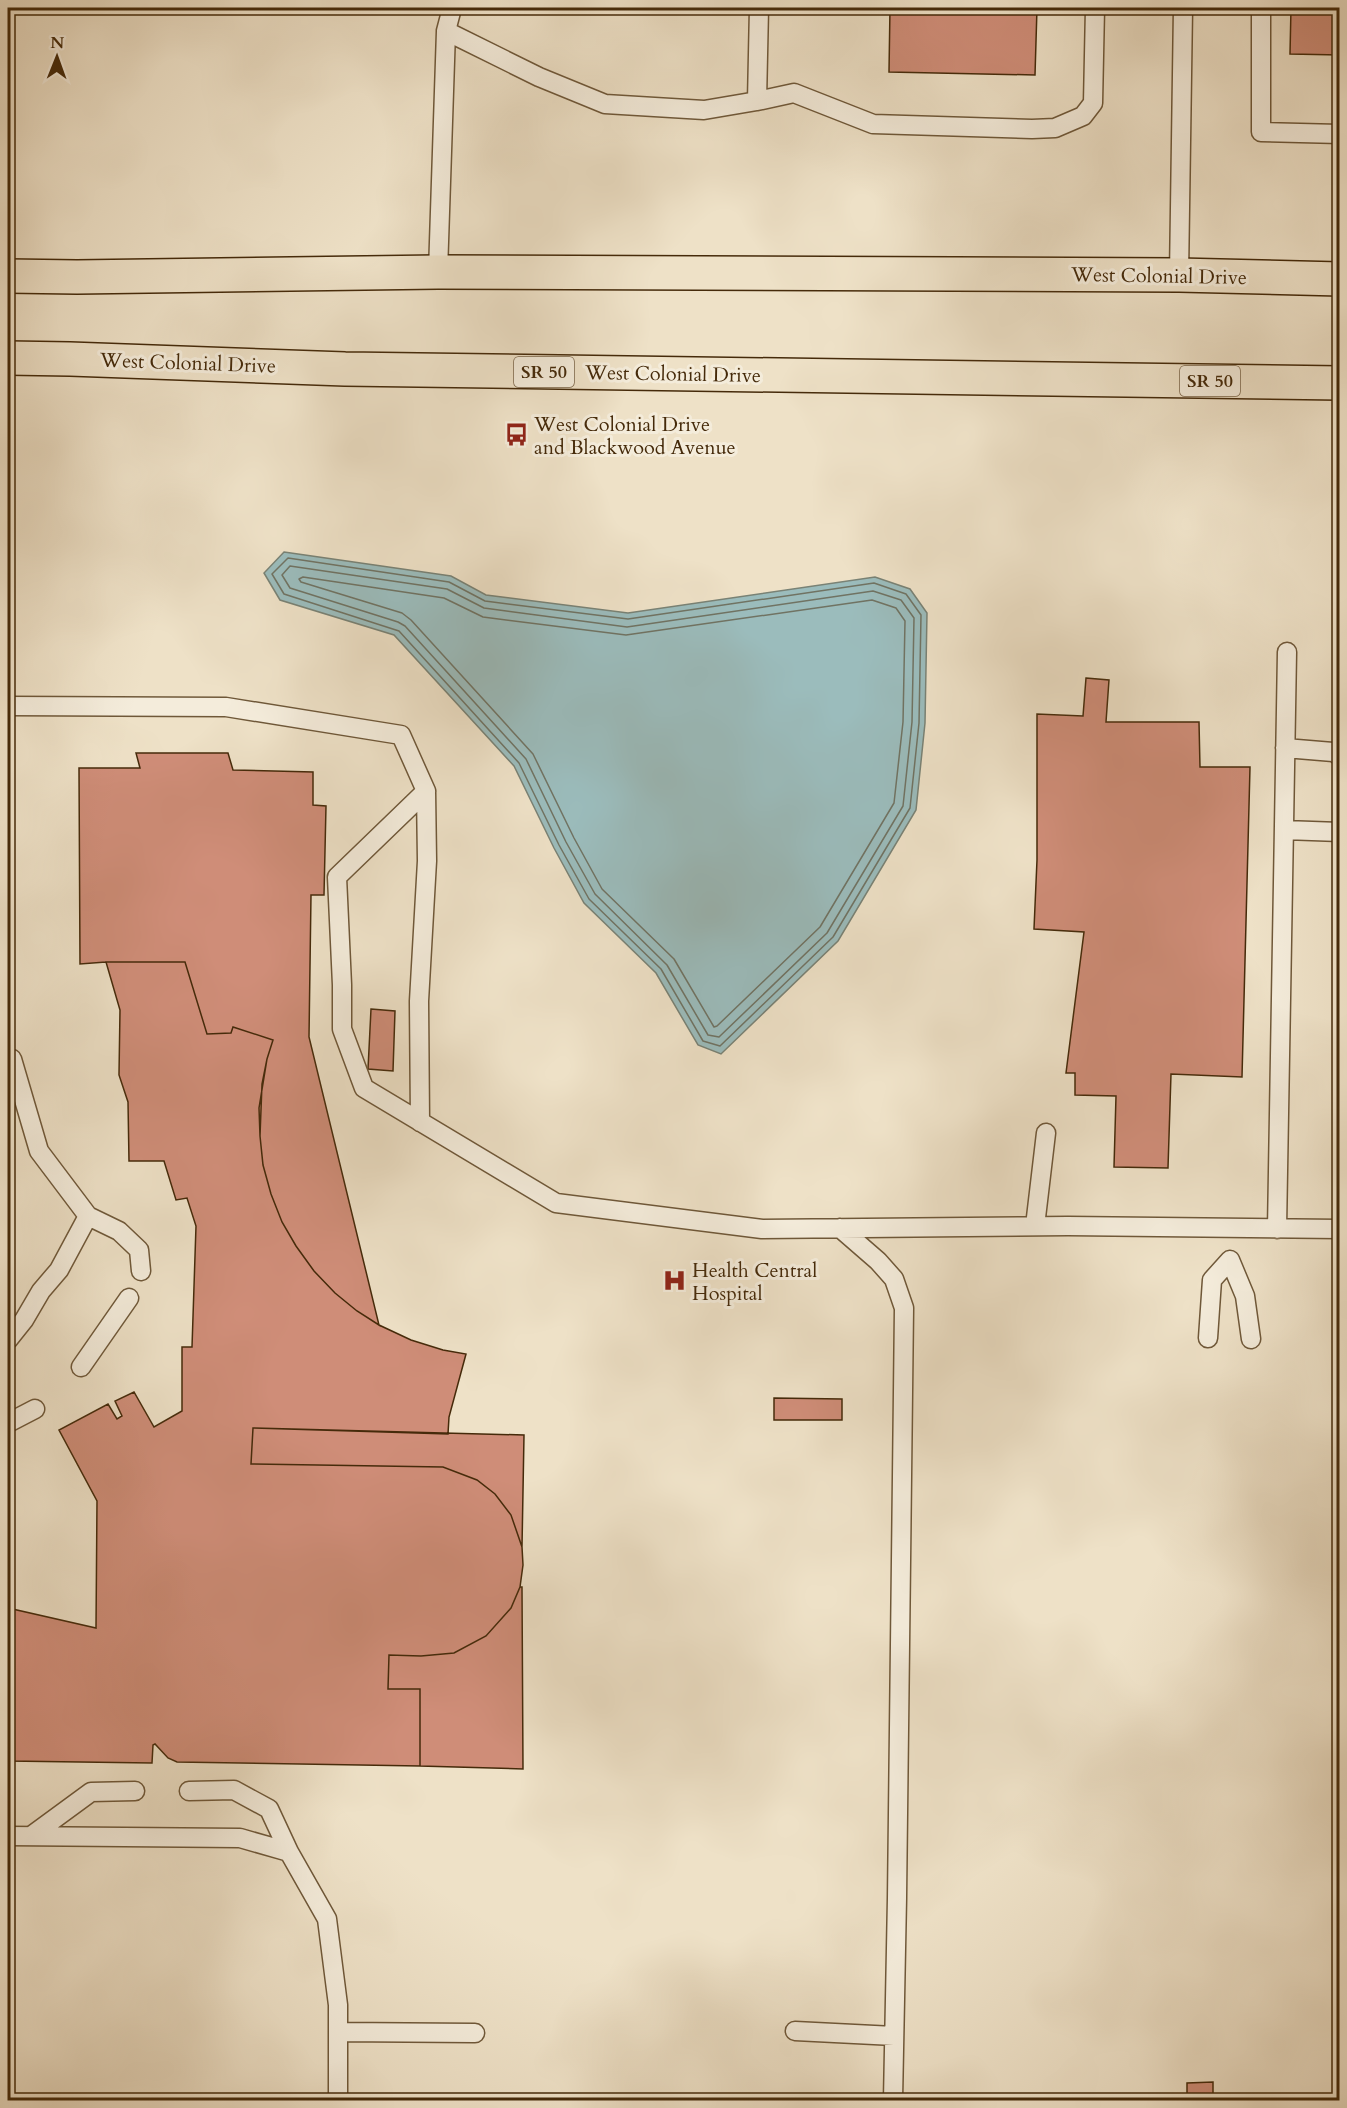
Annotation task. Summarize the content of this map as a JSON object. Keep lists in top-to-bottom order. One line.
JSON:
{"streets":{"highway":["West Colonial Drive","SR 50"]},"places":{"bus stop":["West Colonial Drive and Blackwood Avenue"],"hospital":["Health Central Hospital"]},"north":"top"}
